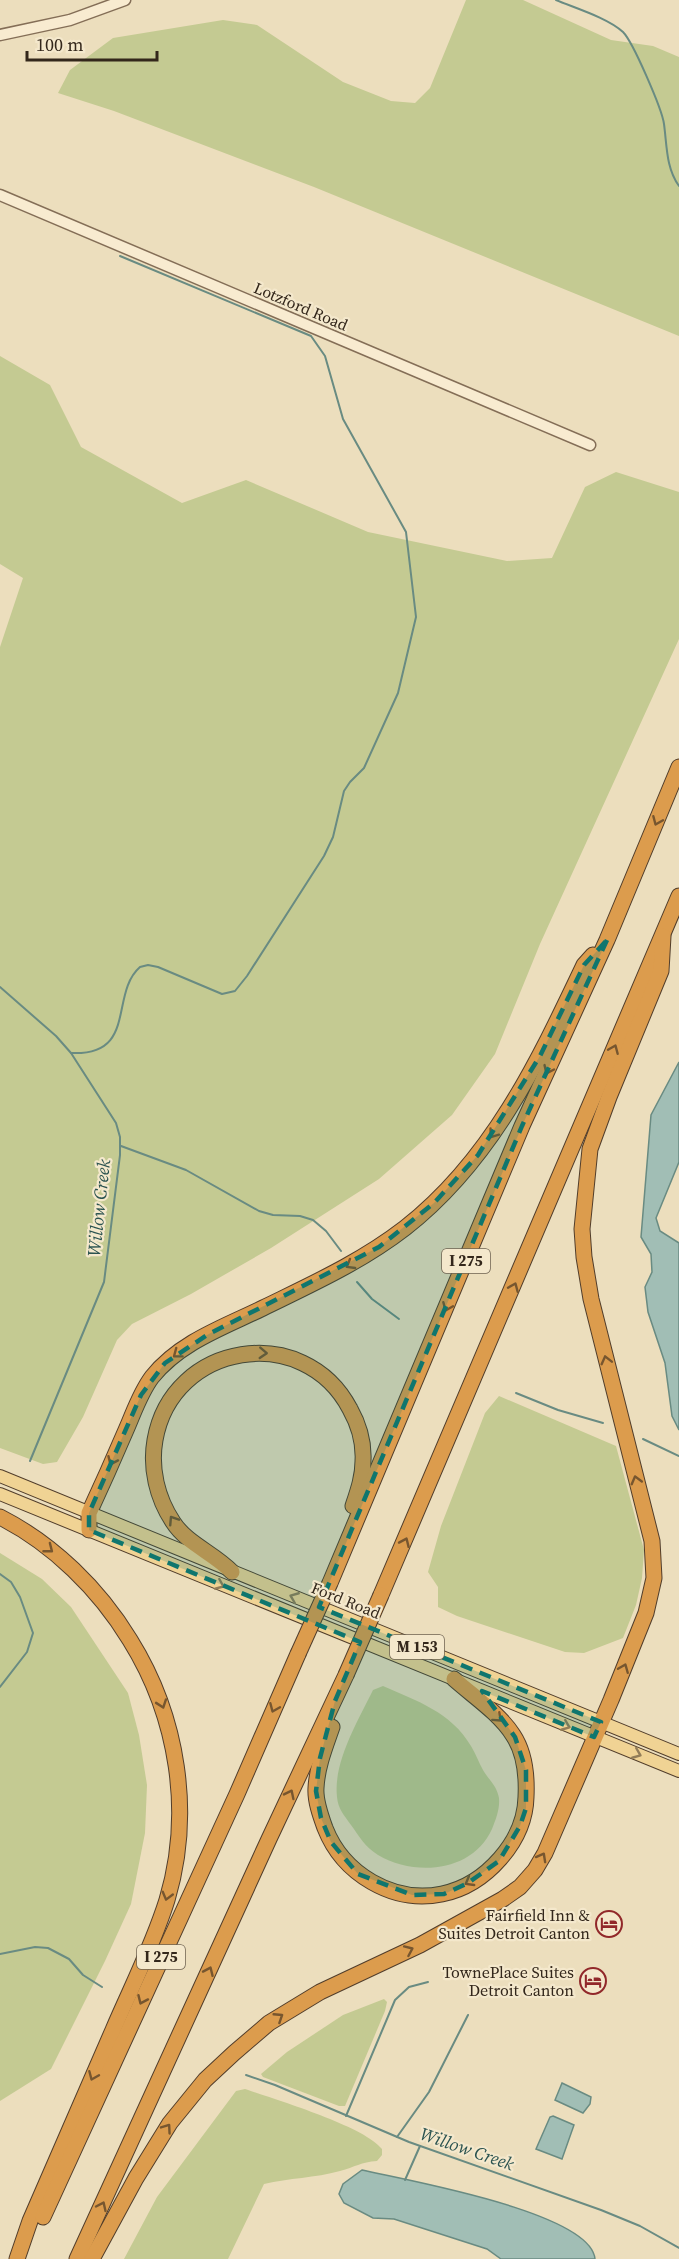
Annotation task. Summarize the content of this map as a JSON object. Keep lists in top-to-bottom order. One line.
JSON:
{"streets":{"highway":["I 275"],"main road":["Ford Road","M 153"],"street":["Lotzford Road"]},"water":["Willow Creek"],"places":{"hotel":["Fairfield Inn & Suites Detroit Canton","TownePlace Suites Detroit Canton"]},"scale_bar":"100 m"}
